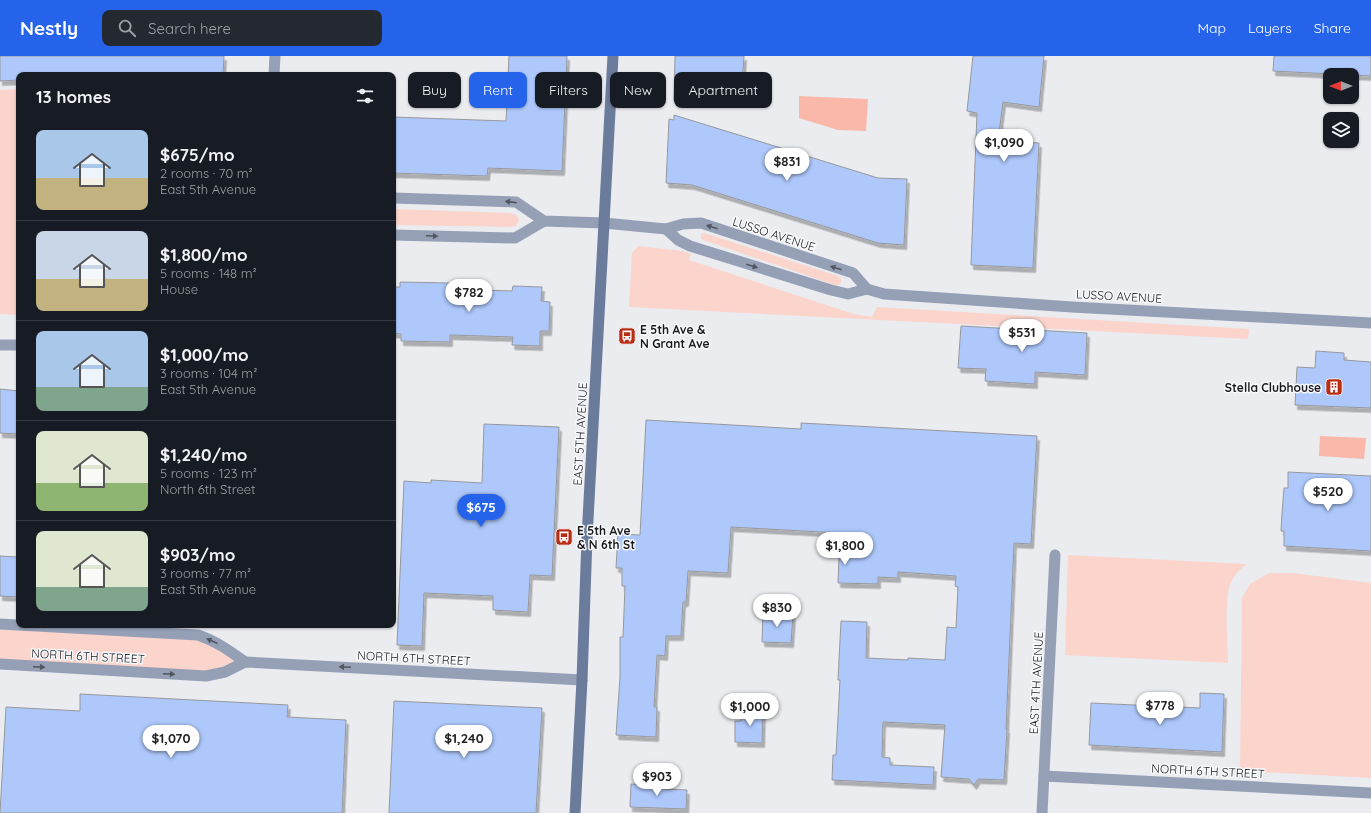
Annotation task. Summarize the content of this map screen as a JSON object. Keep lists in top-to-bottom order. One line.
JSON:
{"streets":{"main road":["EAST 5TH AVENUE"],"street":["LUSSO AVENUE","NORTH 6TH STREET","EAST 4TH AVENUE"]},"crossings":[["LUSSO AVENUE","EAST 5TH AVENUE"],["EAST 5TH AVENUE","NORTH 6TH STREET"],["NORTH 6TH STREET","EAST 4TH AVENUE"]],"places":{"bus stop":["E 5th Ave & N Grant Ave","E 5th Ave & N 6th St"],"building":["Stella Clubhouse"]},"north":"left","page":{"header":"Nestly","search":"Search here","nav":["Map","Layers","Share"],"chip":["Buy","Rent","Filters","New","Apartment"],"heading":"13 homes","list":[{"name":"$675/mo","note":"2 rooms · 70 m² · East 5th Avenue"},{"name":"$1,800/mo","note":"5 rooms · 148 m² · House"},{"name":"$1,000/mo","note":"3 rooms · 104 m² · East 5th Avenue"},{"name":"$1,240/mo","note":"5 rooms · 123 m² · North 6th Street"},{"name":"$903/mo","note":"3 rooms · 77 m² · East 5th Avenue"}],"price":["$1,090","$831","$782","$531","$520","$675","$1,800","$830","$778","$1,000","$1,070","$1,240","$903"]}}
